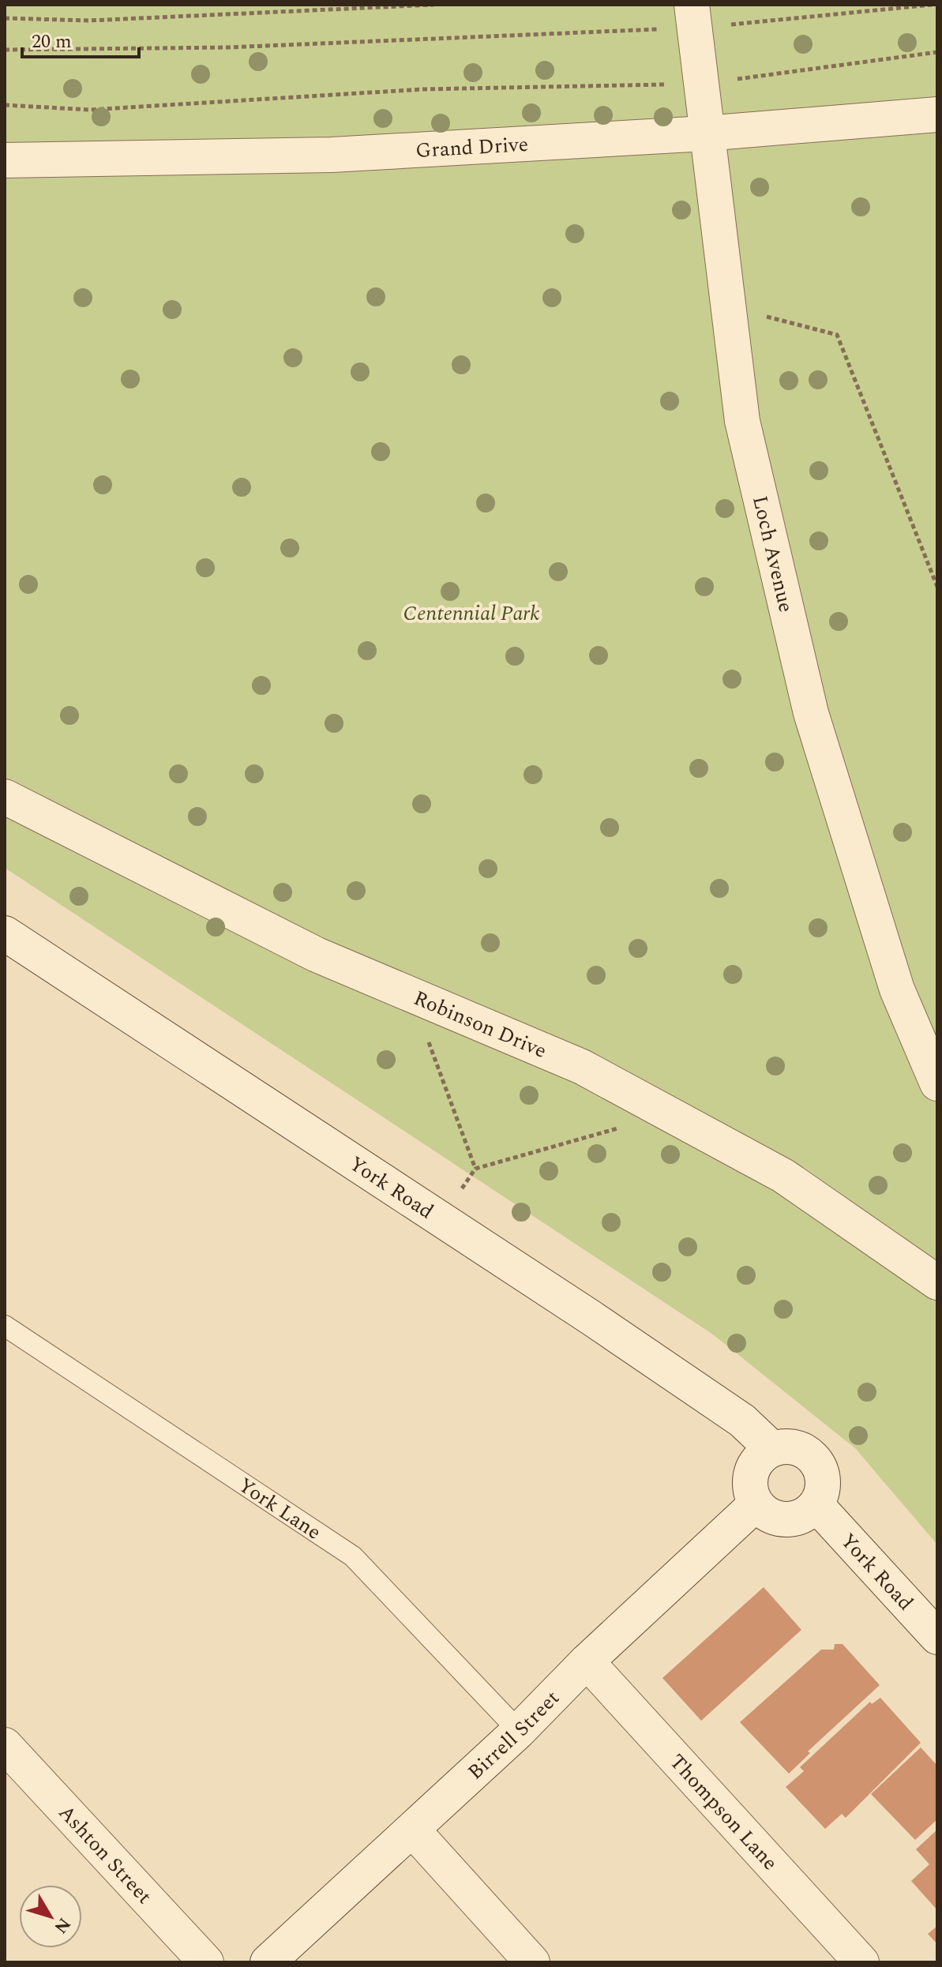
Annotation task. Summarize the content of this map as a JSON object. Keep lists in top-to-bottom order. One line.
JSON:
{"streets":{"street":["Grand Drive","Loch Avenue","Robinson Drive","York Road","Birrell Street","Thompson Lane","Ashton Street"],"lane":["York Lane"]},"crossings":[["Grand Drive","Loch Avenue"],["York Road","Birrell Street"],["York Lane","Birrell Street"],["Birrell Street","Thompson Lane"]],"parks":["Centennial Park"],"scale_bar":"20 m","north":"bottom right"}
